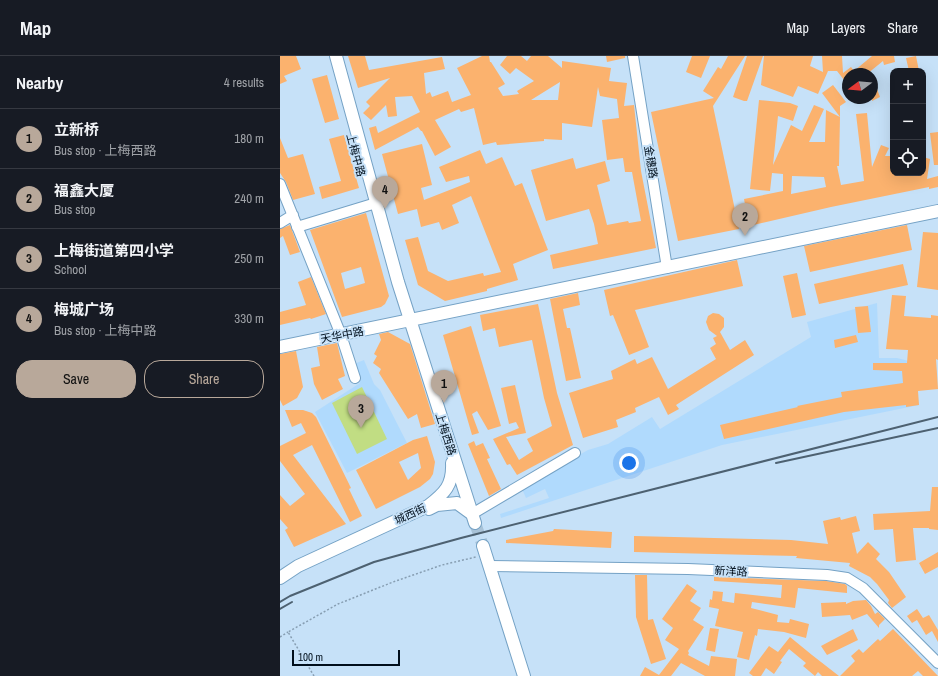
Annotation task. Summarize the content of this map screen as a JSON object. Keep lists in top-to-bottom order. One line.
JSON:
{"streets":{"main road":["上梅中路","天华中路","上梅西路","城西街"],"street":["金穗路","新洋路"]},"crossings":[["上梅中路","天华中路"],["上梅中路","上梅西路"],["金穗路","天华中路"],["天华中路","上梅西路"],["上梅西路","城西街"]],"scale_bar":"100 m","north":"left","page":{"header":"Map","nav":["Map","Layers","Share"],"heading":["Nearby","4 results"],"map_buttons":["+","−"],"list":[{"mark":"1","name":"立新桥","note":"Bus stop · 上梅西路","value":"180 m"},{"mark":"2","name":"福鑫大厦","note":"Bus stop","value":"240 m"},{"mark":"3","name":"上梅街道第四小学","note":"School","value":"250 m"},{"mark":"4","name":"梅城广场","note":"Bus stop · 上梅中路","value":"330 m"}],"pins":["4","2","1","3"],"buttons":["Save","Share"],"scale":"100 m"}}
